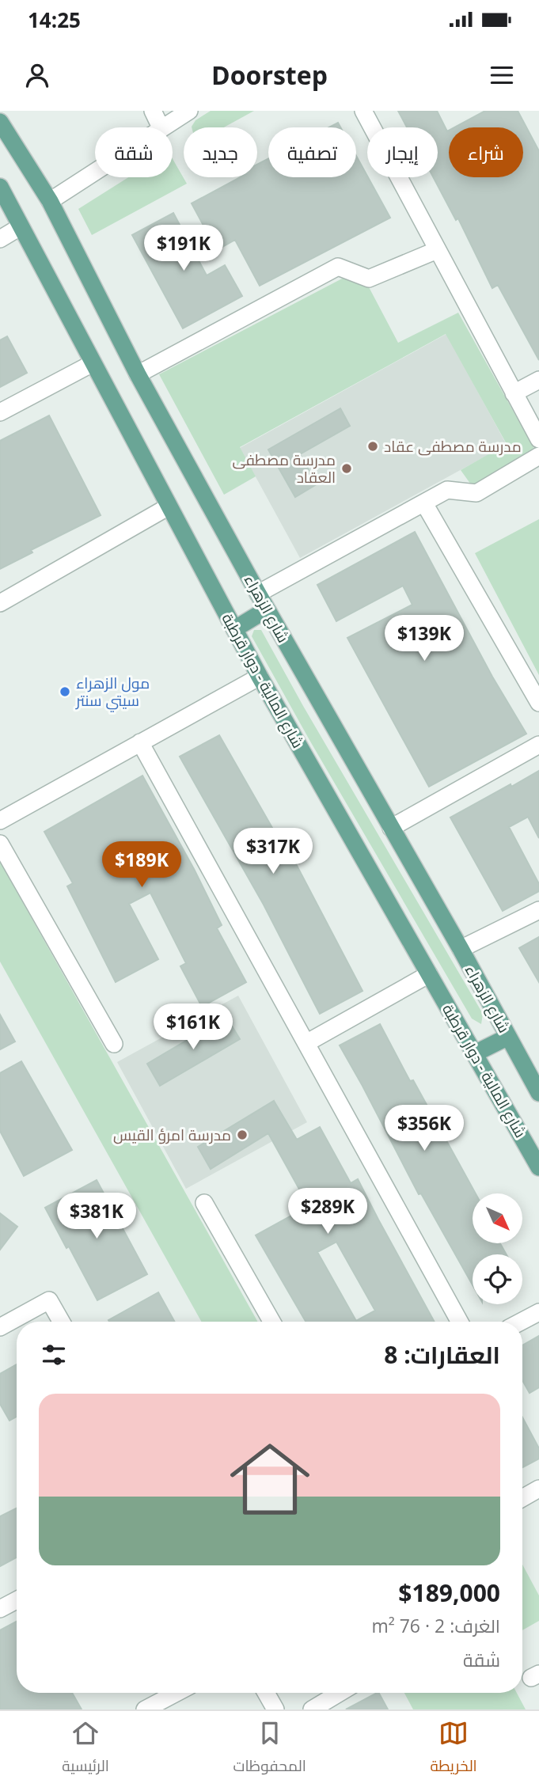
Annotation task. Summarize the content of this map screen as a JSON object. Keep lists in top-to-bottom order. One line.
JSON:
{"streets":{"main road":["شارع الزهراء","شارع المالية - دوار قرطبة"]},"places":["مدرسة مصطفى عقاد","مدرسة مصطفى العقاد","مول الزهراء سيتي سنتر","مدرسة امرؤ القيس"],"north":"bottom right","page":{"status":"14:25","header":"Doorstep","chip":["شراء","إيجار","تصفية","جديد","شقة"],"price":["$191K","$139K","$317K","$189K","$161K","$356K","$289K","$381K"],"heading":"العقارات: 8","list":[{"name":"$189,000","note":"الغرف: 2 · 76 m² · شقة"}],"tabs":["الخريطة","المحفوظات","الرئيسية"]}}
